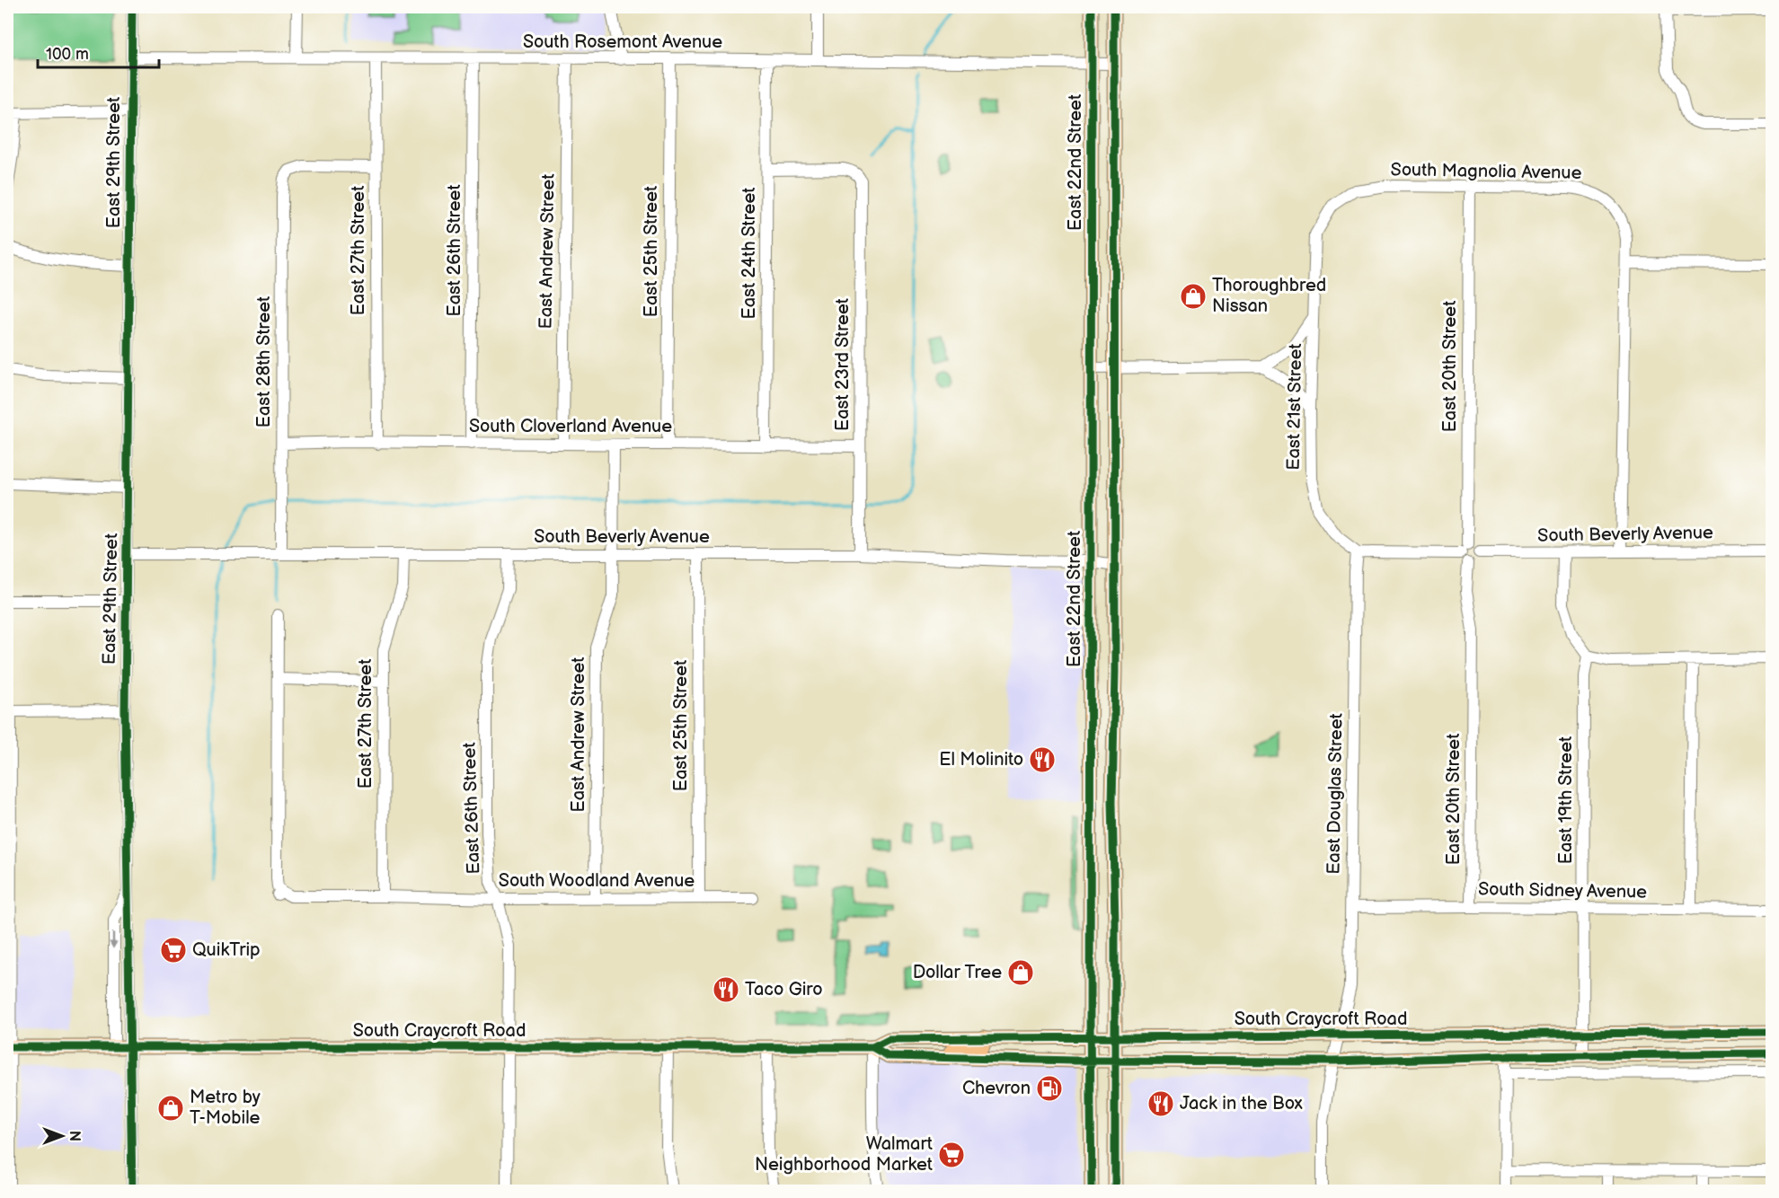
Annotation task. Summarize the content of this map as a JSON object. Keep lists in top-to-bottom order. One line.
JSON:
{"streets":{"main road":["East 22nd Street","South Craycroft Road"],"street":["South Rosemont Avenue","East 29th Street","South Magnolia Avenue","East 27th Street","East 26th Street","East Andrew Street","East 25th Street","East 24th Street","East 28th Street","East 23rd Street","East 20th Street","East 21st Street","South Cloverland Avenue","South Beverly Avenue","East Douglas Street","East 19th Street","South Woodland Avenue","South Sidney Avenue"]},"crossings":[["South Rosemont Avenue","East 29th Street"],["South Rosemont Avenue","East 22nd Street"],["South Rosemont Avenue","East 27th Street"],["South Rosemont Avenue","East 26th Street"],["South Rosemont Avenue","East Andrew Street"],["South Rosemont Avenue","East 25th Street"],["South Rosemont Avenue","East 24th Street"],["East 29th Street","South Beverly Avenue"],["East 29th Street","South Craycroft Road"],["East 22nd Street","South Beverly Avenue"],["East 22nd Street","South Craycroft Road"],["South Magnolia Avenue","East 20th Street"],["South Magnolia Avenue","East 21st Street"],["East 27th Street","East 28th Street"],["East 27th Street","South Cloverland Avenue"],["East 27th Street","South Beverly Avenue"],["East 27th Street","South Woodland Avenue"],["East 26th Street","South Cloverland Avenue"],["East 26th Street","South Beverly Avenue"],["East 26th Street","South Woodland Avenue"],["East 26th Street","South Craycroft Road"],["East Andrew Street","South Cloverland Avenue"],["East Andrew Street","South Beverly Avenue"],["East Andrew Street","South Woodland Avenue"],["East 25th Street","South Cloverland Avenue"],["East 25th Street","South Beverly Avenue"],["East 25th Street","South Woodland Avenue"],["East 24th Street","East 23rd Street"],["East 24th Street","South Cloverland Avenue"],["East 28th Street","South Cloverland Avenue"],["East 28th Street","South Beverly Avenue"],["East 23rd Street","South Cloverland Avenue"],["East 23rd Street","South Beverly Avenue"],["East 20th Street","South Beverly Avenue"],["East 20th Street","South Sidney Avenue"],["East 21st Street","East Douglas Street"],["East Douglas Street","South Sidney Avenue"],["East Douglas Street","South Craycroft Road"],["East 19th Street","South Sidney Avenue"],["East 19th Street","South Craycroft Road"]],"places":{"shop":["Thoroughbred Nissan","Dollar Tree","Metro by T-Mobile"],"restaurant":["El Molinito","Taco Giro","Jack in the Box"],"supermarket":["QuikTrip","Walmart Neighborhood Market"],"fuel station":["Chevron"]},"scale_bar":"100 m","north":"right"}
